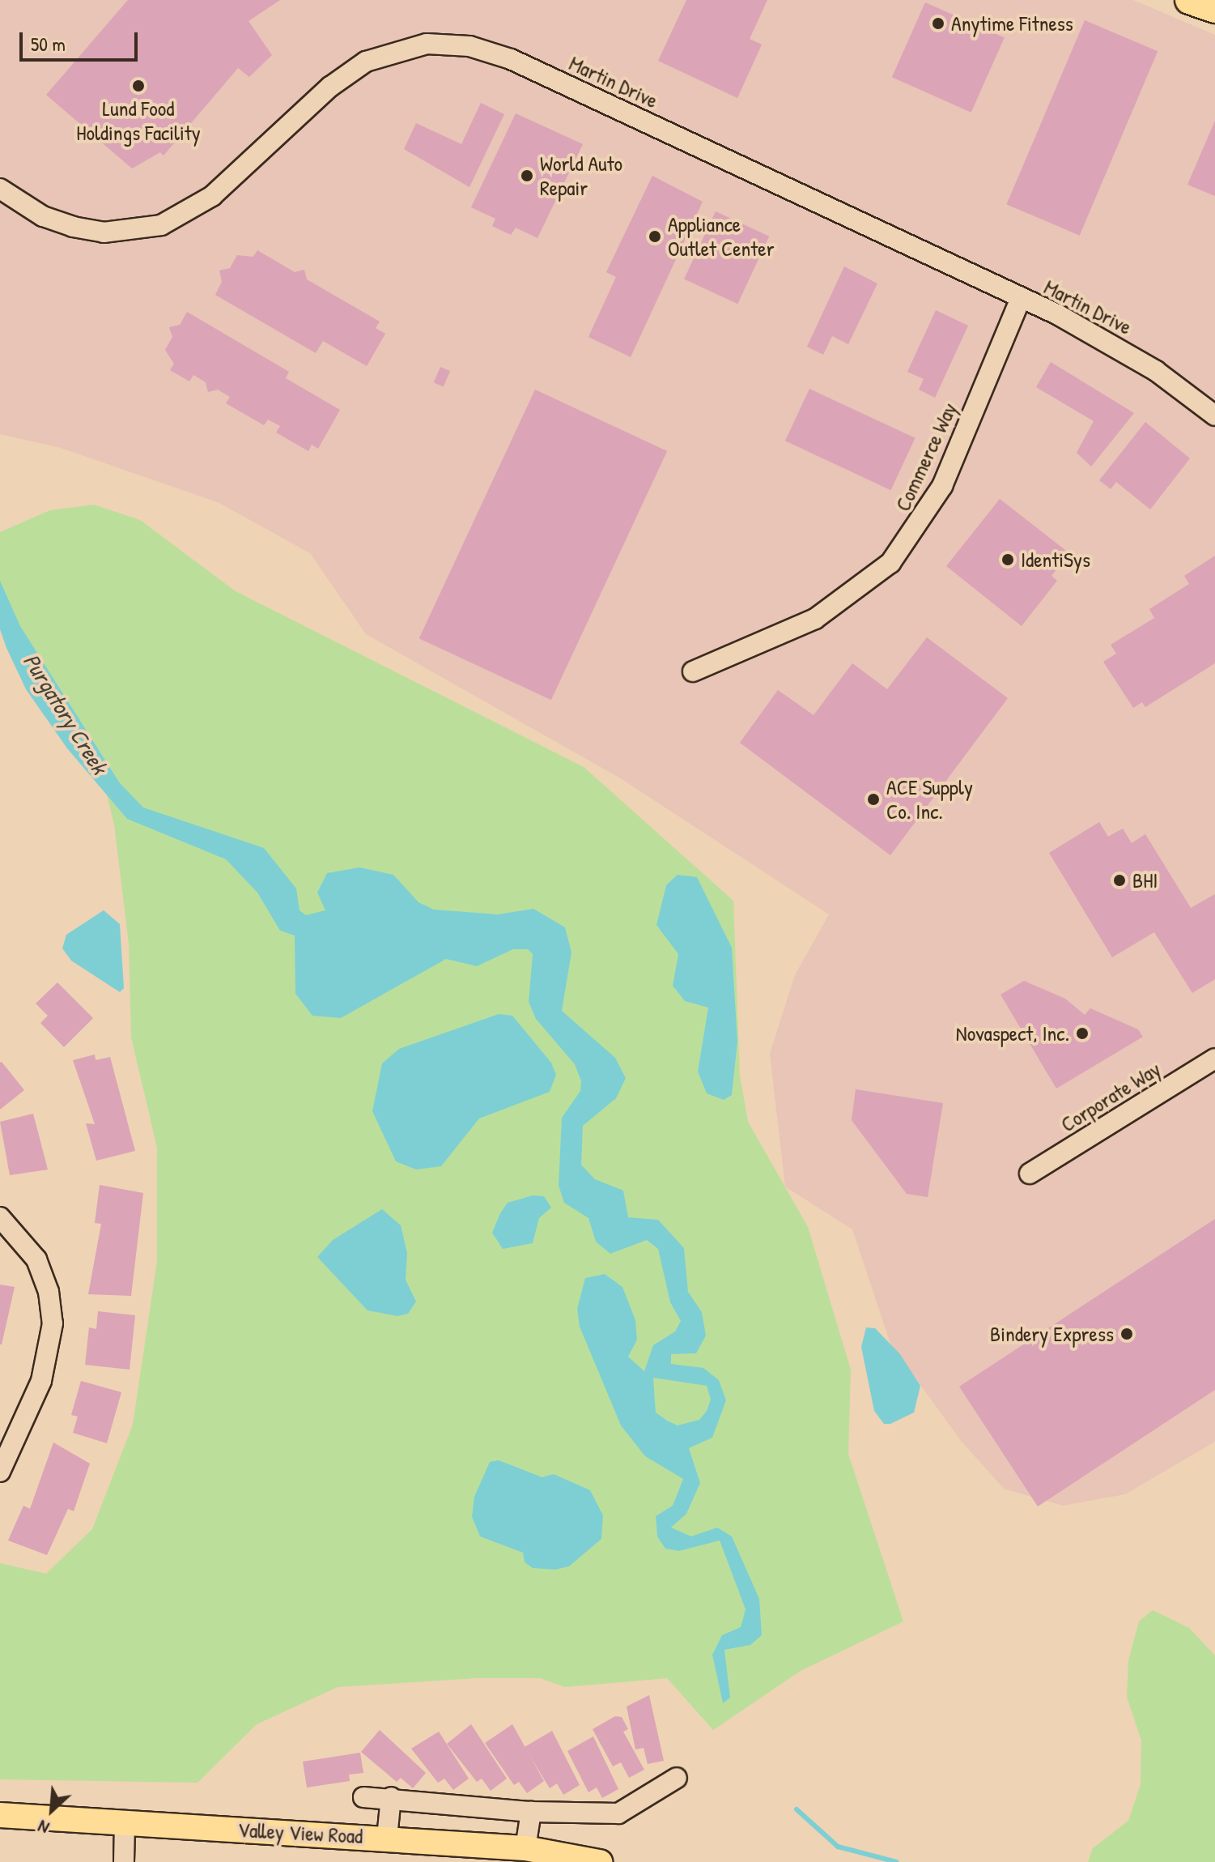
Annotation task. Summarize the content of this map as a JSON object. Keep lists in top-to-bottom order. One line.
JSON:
{"streets":{"main road":["Valley View Road"],"street":["Martin Drive","Commerce Way","Corporate Way"]},"crossings":[["Martin Drive","Commerce Way"]],"water":["Purgatory Creek"],"places":["Anytime Fitness","Lund Food Holdings Facility","World Auto Repair","Appliance Outlet Center","IdentiSys","ACE Supply Co. Inc.","BHI","Novaspect, Inc.","Bindery Express"],"scale_bar":"50 m","north":"bottom left"}
